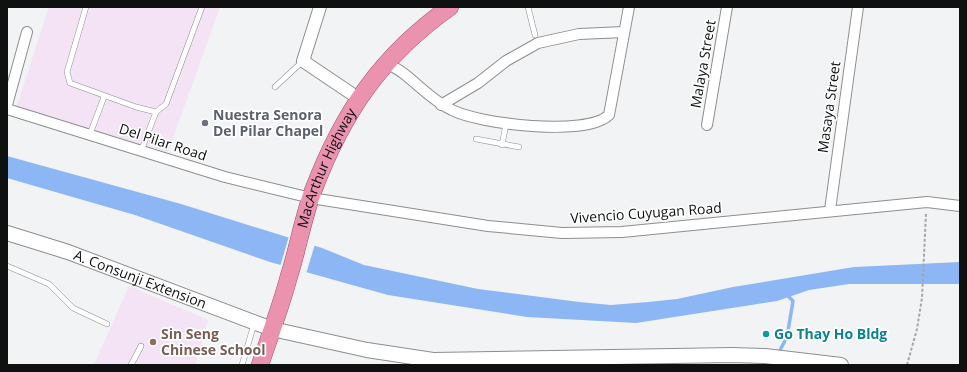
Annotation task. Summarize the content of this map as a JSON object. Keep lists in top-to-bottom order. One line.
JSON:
{"streets":{"highway":["MacArthur Highway"],"main road":["A. Consunji Extension"],"street":["Malaya Street","Masaya Street","Del Pilar Road","Vivencio Cuyugan Road"]},"crossings":[["Masaya Street","Vivencio Cuyugan Road"],["Del Pilar Road","MacArthur Highway"],["Del Pilar Road","Vivencio Cuyugan Road"],["MacArthur Highway","Vivencio Cuyugan Road"],["MacArthur Highway","A. Consunji Extension"]],"places":["Nuestra Senora Del Pilar Chapel","Go Thay Ho Bldg","Sin Seng Chinese School"]}
